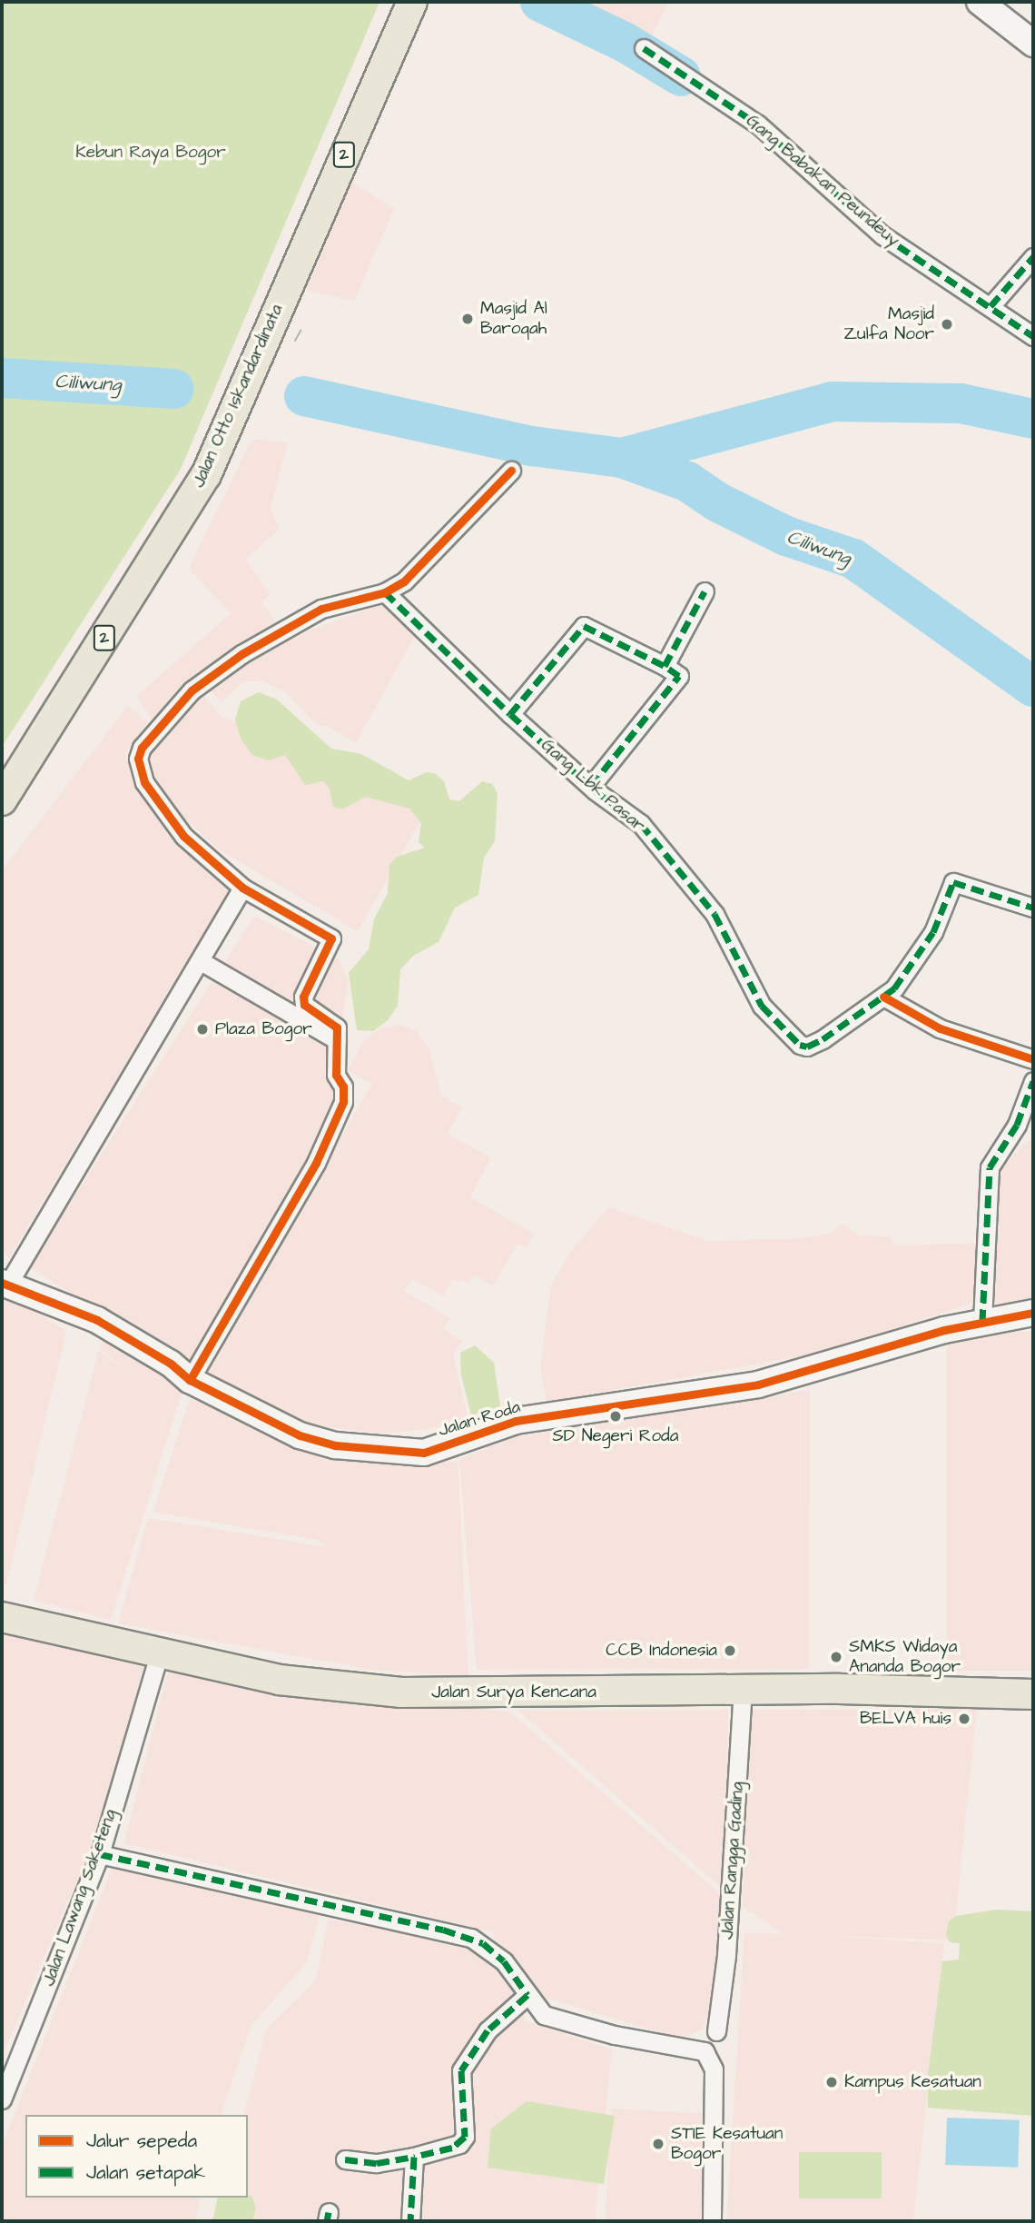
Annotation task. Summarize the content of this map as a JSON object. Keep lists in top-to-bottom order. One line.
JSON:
{"streets":{"main road":["2","Jalan Otto Iskandardinata","Jalan Surya Kencana"],"street":["Gang Babakan Peundeuy","Gang Lbk Pasar","Jalan Roda","Jalan Rangga Gading","Jalan Lawang Saketeng"]},"crossings":[["Jalan Surya Kencana","Jalan Rangga Gading"],["Jalan Surya Kencana","Jalan Lawang Saketeng"]],"water":["Ciliwung"],"parks":["Kebun Raya Bogor"],"places":["Masjid Al Baroqah","Masjid Zulfa Noor","Plaza Bogor","SD Negeri Roda","CCB Indonesia","SMKS Widaya Ananda Bogor","BELVA huis","Kampus Kesatuan","STIE Kesatuan Bogor"],"legend":["Jalur sepeda","Jalan setapak"]}
